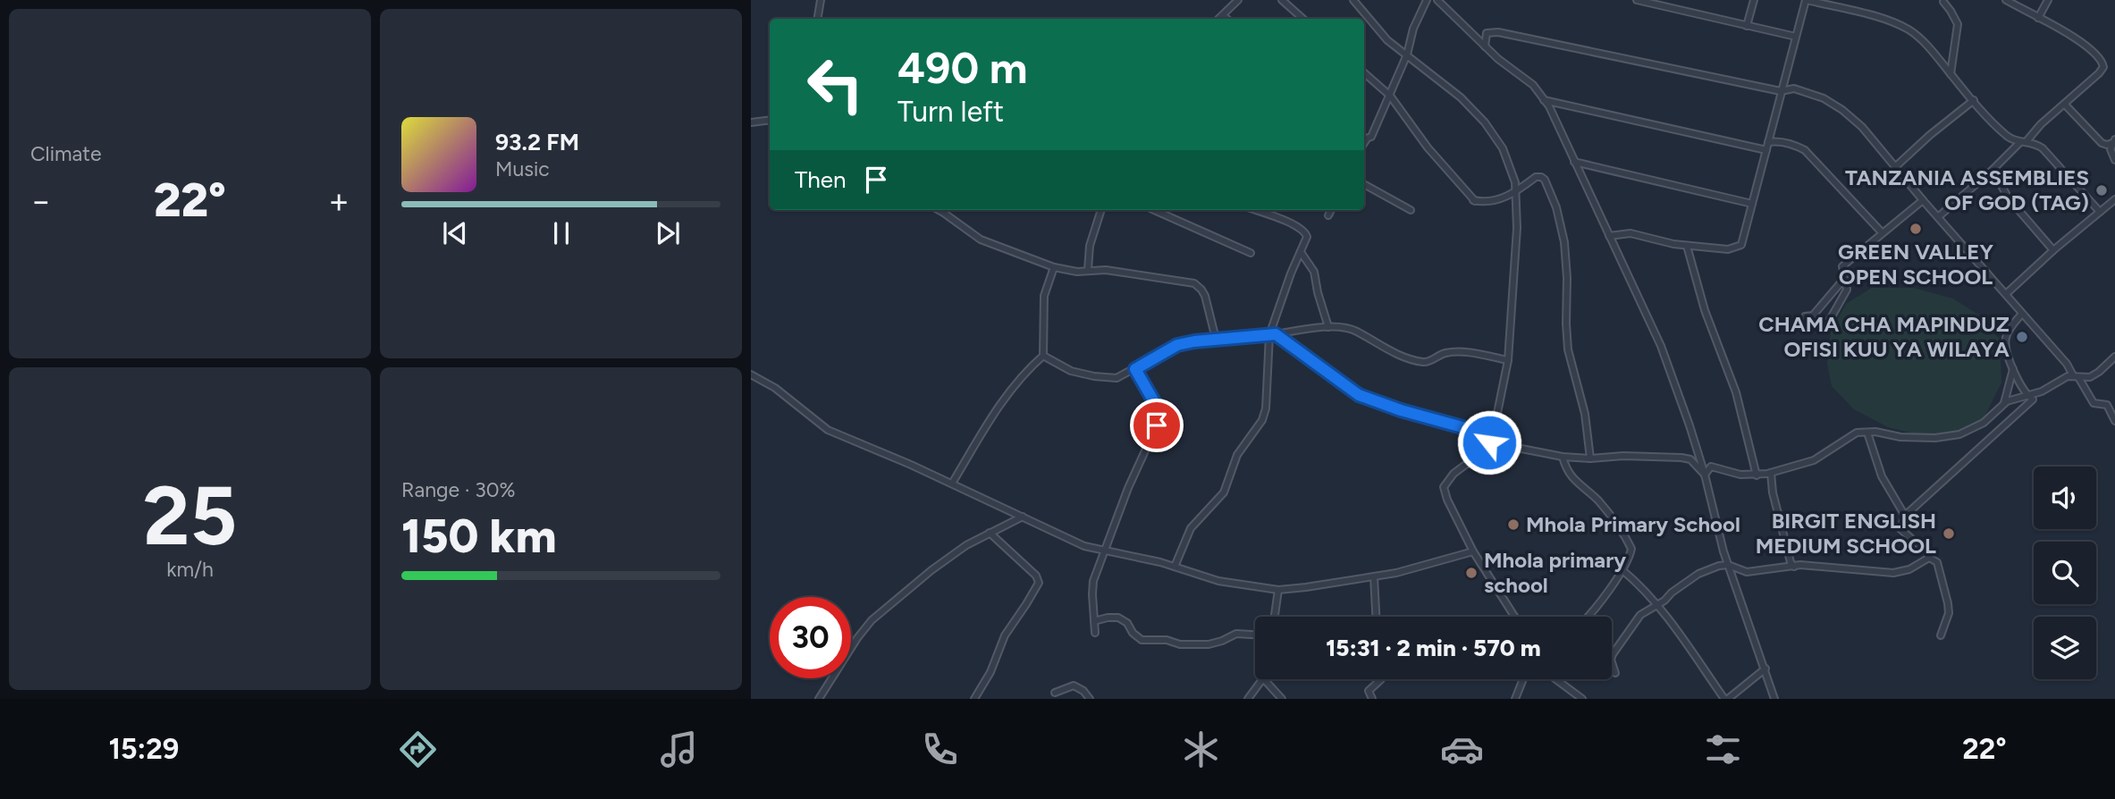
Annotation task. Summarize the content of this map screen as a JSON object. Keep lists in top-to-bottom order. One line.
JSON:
{"places":["TANZANIA ASSEMBLIES OF GOD (TAG)","GREEN VALLEY OPEN SCHOOL","CHAMA CHA MAPINDUZ OFISI KUU YA WILAYA","Mhola Primary School","BIRGIT ENGLISH MEDIUM SCHOOL","Mhola primary school"],"page":{"tile":["Climate",["25","km/h"],["Range · 30%","150 km"]],"turn":["490 m","Turn left"],"song":["93.2 FM","Music"],"then":"Then","heat":["−","22°","+"],"limit":"30","trip":"15:31 · 2 min · 570 m","tabs":["15:29","22°"]}}
